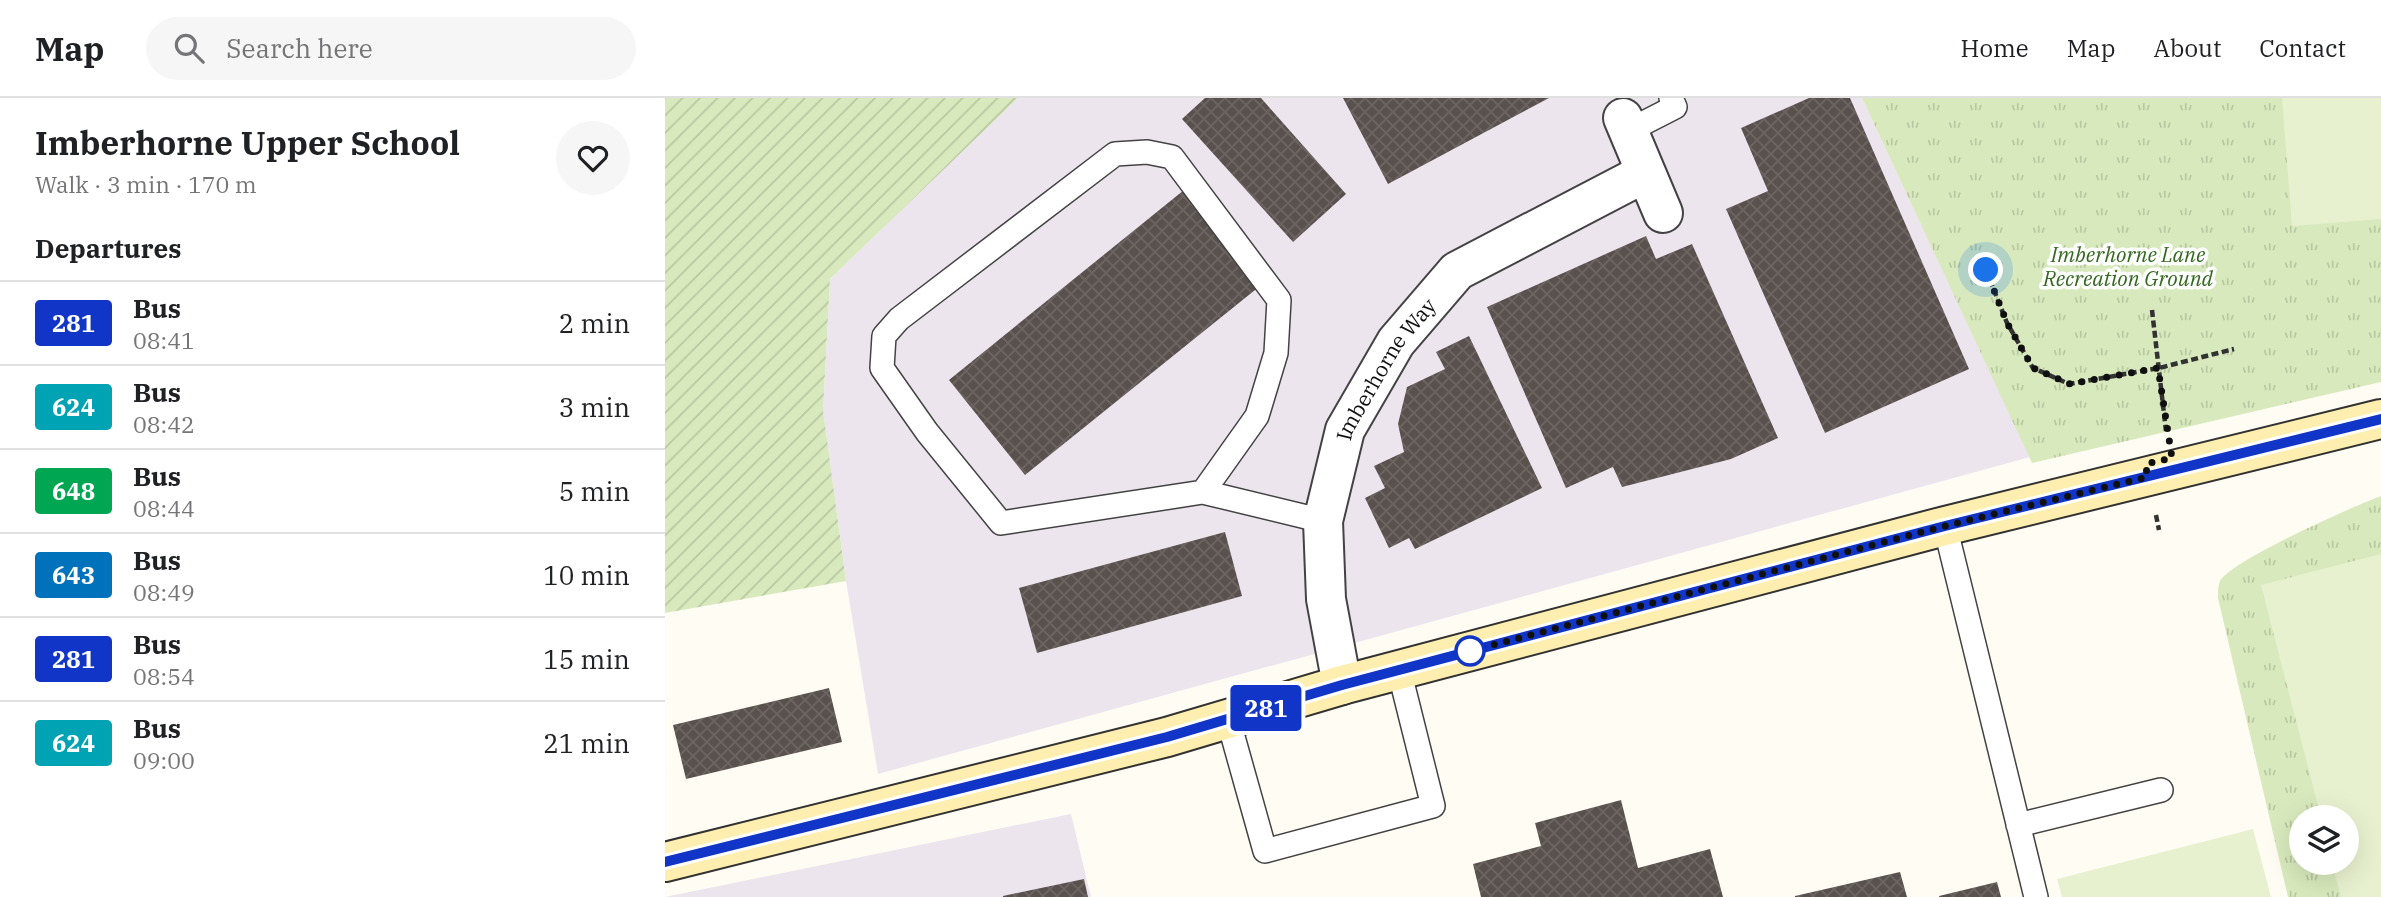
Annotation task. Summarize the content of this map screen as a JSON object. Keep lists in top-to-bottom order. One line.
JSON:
{"streets":{"street":["Imberhorne Way"]},"parks":["Imberhorne Lane Recreation Ground"],"lines":["bus line 281"],"page":{"header":"Map","search":"Search here","nav":["Home","Map","About","Contact"],"heading":[["Imberhorne Upper School","Walk · 3 min · 170 m"],"Departures"],"on_map":"281","list":[{"mark":"281","name":"Bus","note":"08:41","value":"2 min"},{"mark":"624","name":"Bus","note":"08:42","value":"3 min"},{"mark":"648","name":"Bus","note":"08:44","value":"5 min"},{"mark":"643","name":"Bus","note":"08:49","value":"10 min"},{"mark":"281","name":"Bus","note":"08:54","value":"15 min"},{"mark":"624","name":"Bus","note":"09:00","value":"21 min"}]}}
